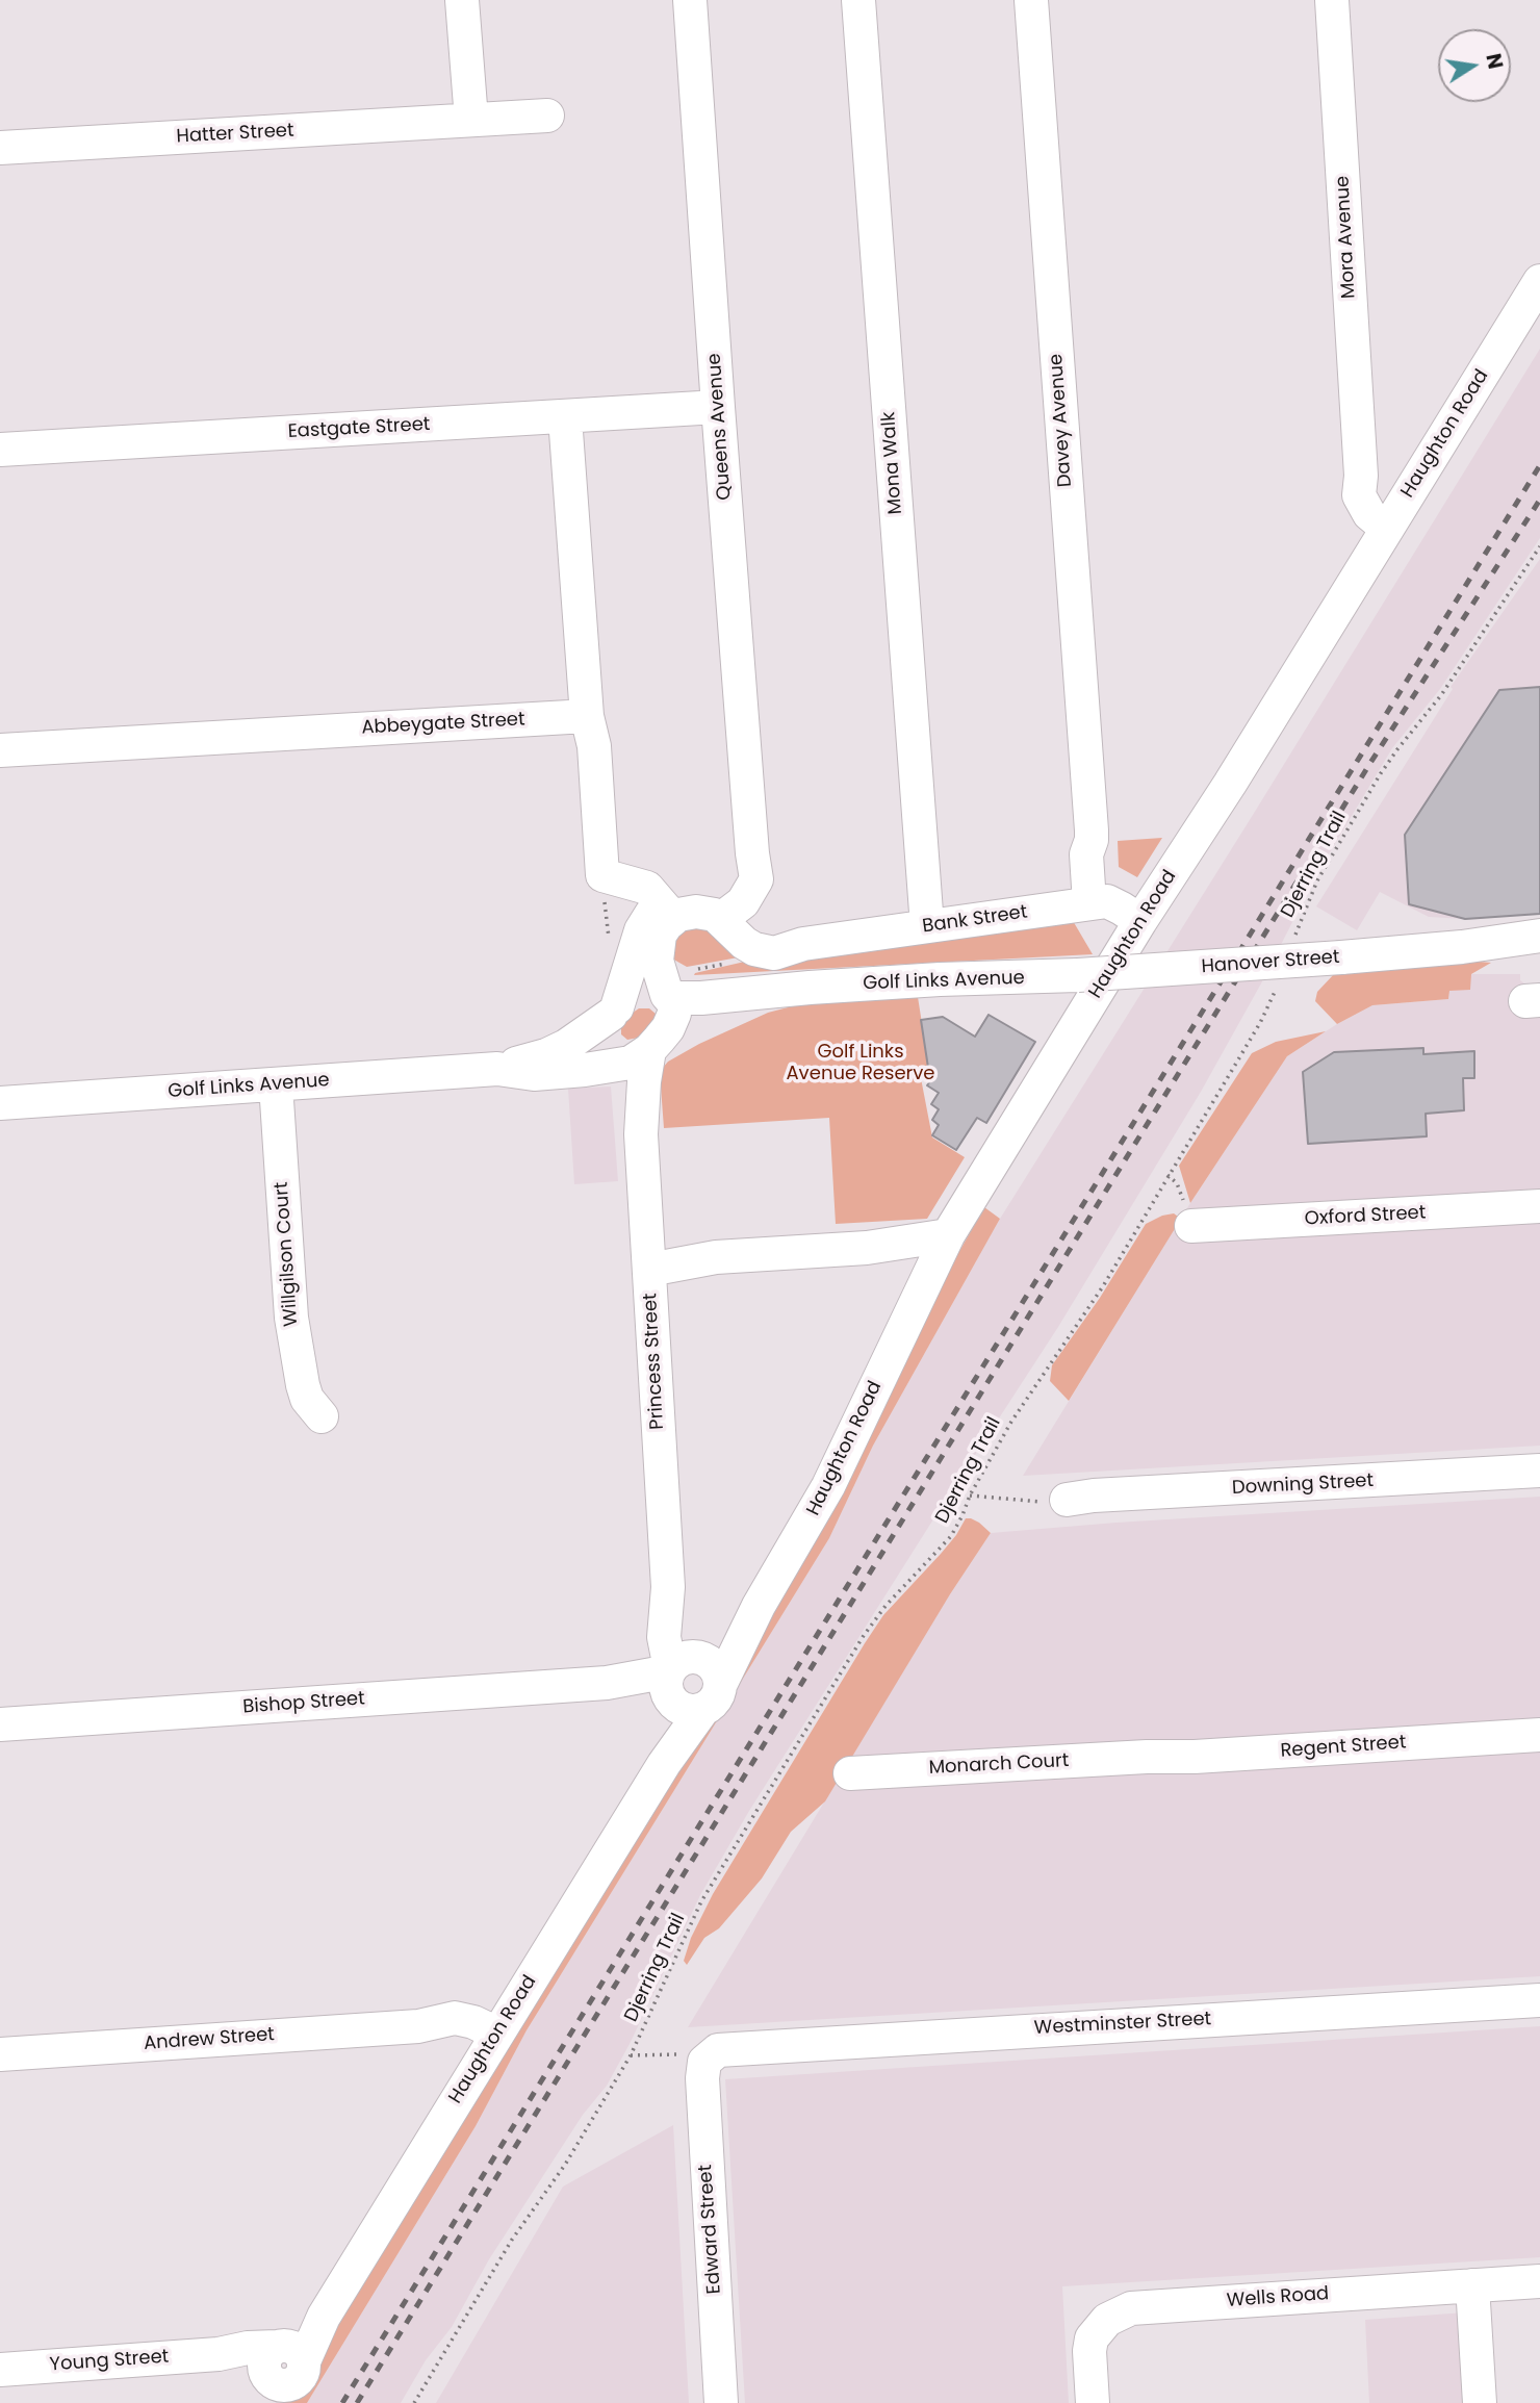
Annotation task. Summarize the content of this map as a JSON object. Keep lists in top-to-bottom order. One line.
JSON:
{"streets":{"street":["Hatter Street","Mora Avenue","Davey Avenue","Queens Avenue","Eastgate Street","Haughton Road","Mona Walk","Abbeygate Street","Bank Street","Hanover Street","Golf Links Avenue","Oxford Street","Willgilson Court","Princess Street","Downing Street","Bishop Street","Regent Street","Monarch Court","Westminster Street","Andrew Street","Edward Street","Wells Road","Young Street"],"path":["Djerring Trail"]},"crossings":[["Mora Avenue","Haughton Road"],["Davey Avenue","Bank Street"],["Queens Avenue","Eastgate Street"],["Queens Avenue","Bank Street"],["Haughton Road","Princess Street"],["Haughton Road","Bishop Street"],["Haughton Road","Andrew Street"],["Haughton Road","Young Street"],["Mona Walk","Bank Street"],["Hanover Street","Golf Links Avenue"],["Golf Links Avenue","Willgilson Court"],["Golf Links Avenue","Princess Street"],["Princess Street","Bishop Street"],["Regent Street","Monarch Court"],["Westminster Street","Edward Street"]],"parks":["Golf Links Avenue Reserve"],"north":"right"}
